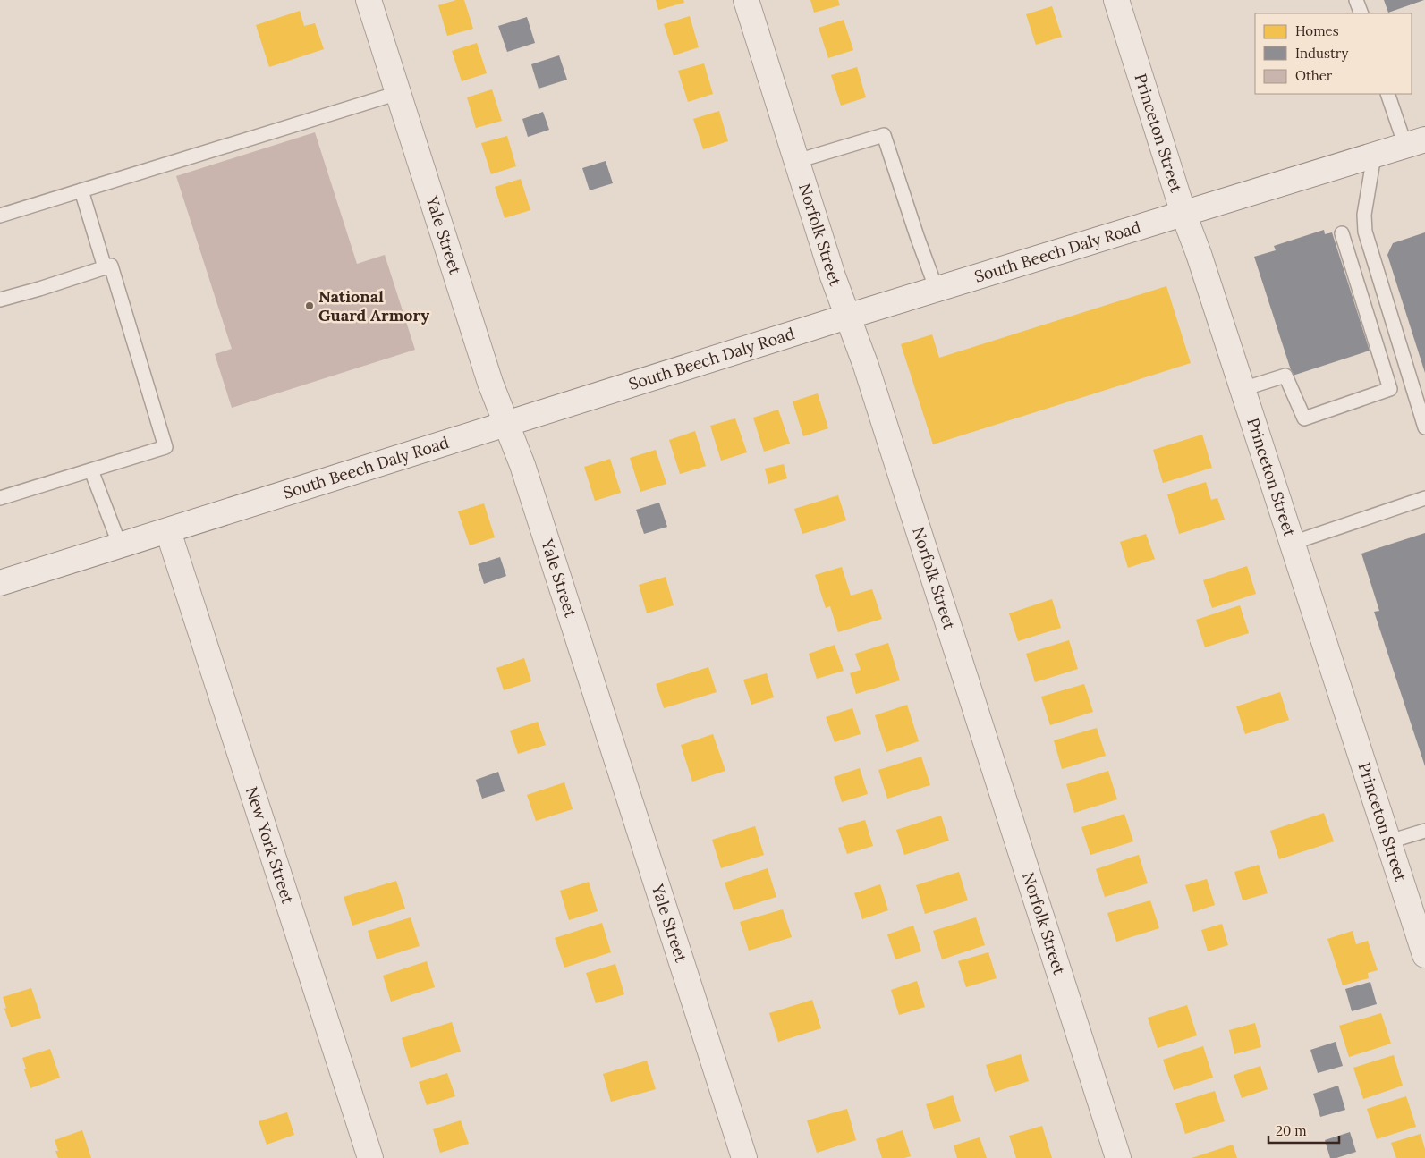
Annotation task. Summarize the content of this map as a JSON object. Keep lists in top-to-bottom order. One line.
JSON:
{"streets":{"street":["Princeton Street","Norfolk Street","Yale Street","South Beech Daly Road","New York Street"]},"crossings":[["Princeton Street","South Beech Daly Road"],["Norfolk Street","South Beech Daly Road"],["Yale Street","South Beech Daly Road"],["South Beech Daly Road","New York Street"]],"places":["National Guard Armory"],"legend":["Homes","Industry","Other"],"scale_bar":"20 m"}
